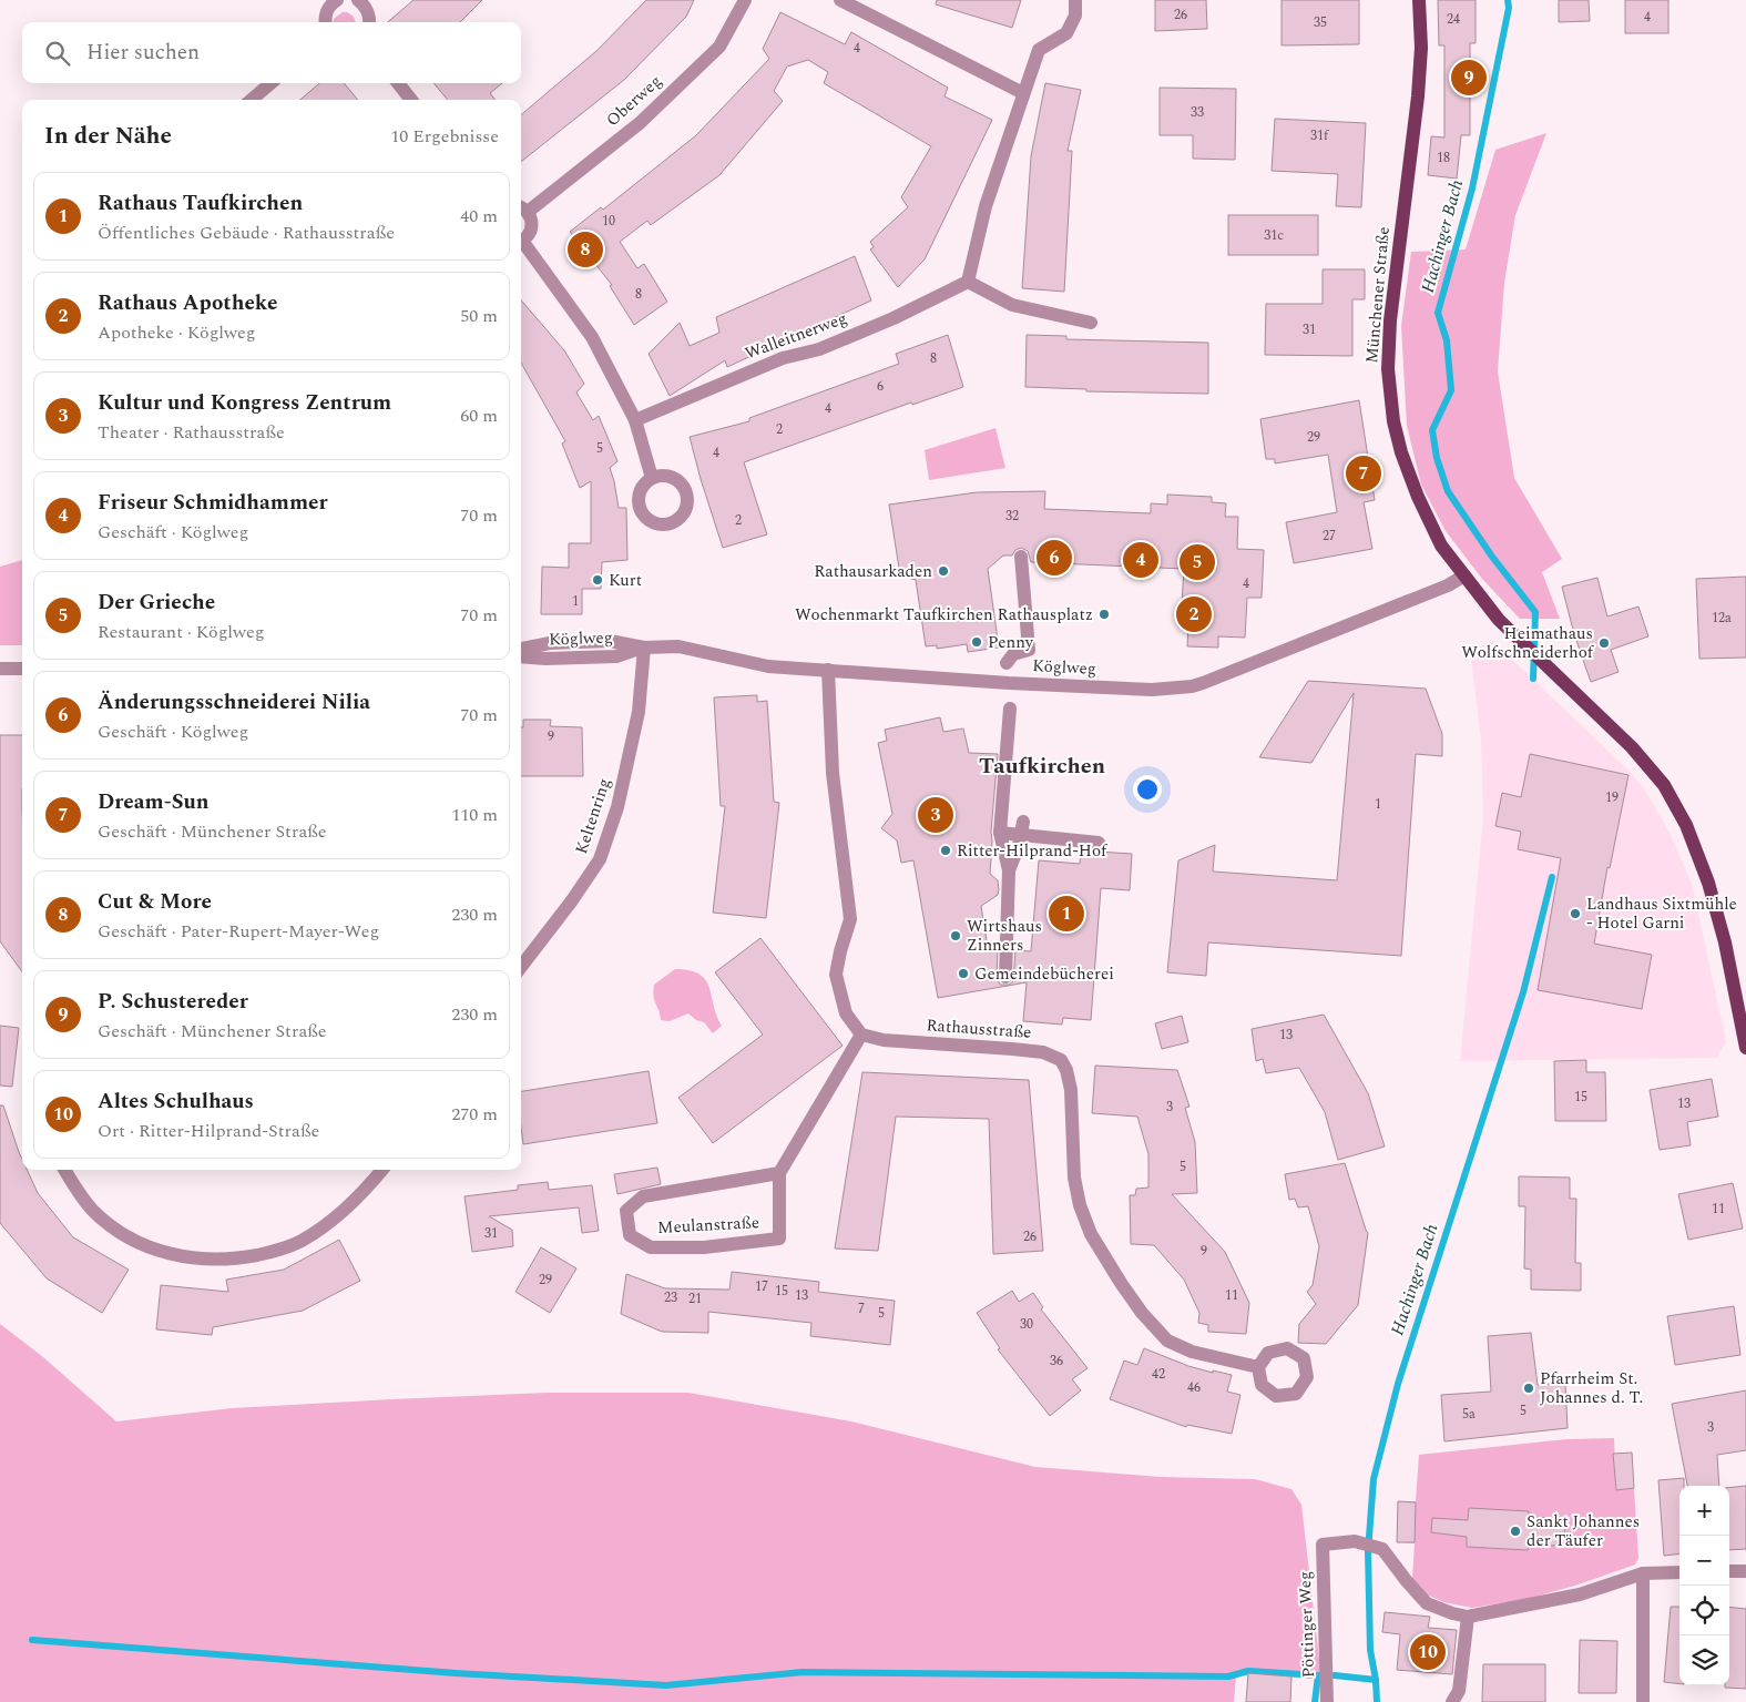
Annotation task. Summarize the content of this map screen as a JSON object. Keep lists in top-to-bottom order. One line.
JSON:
{"streets":{"main road":["Münchener Straße"],"street":["Oberweg","Walleitnerweg","Köglweg","Keltenring","Rathausstraße","Meulanstraße","Pöttinger Weg"]},"crossings":[["Münchener Straße","Köglweg"],["Köglweg","Keltenring"]],"districts":["Taufkirchen"],"water":["Hachinger Bach"],"places":["Rathausarkaden","Kurt","Wochenmarkt Taufkirchen Rathausplatz","Penny","Heimathaus Wolfschneiderhof","Ritter-Hilprand-Hof","Landhaus Sixtmühle - Hotel Garni","Wirtshaus Zinners","Gemeindebücherei","Pfarrheim St. Johannes d. T.","Sankt Johannes der Täufer"],"house_numbers":["26","4","24","35","4","33","31f","18","10","31c","8","31","8","6","4","2","29","5","4","32","2","27","4","1","12a","9","19","1","13","15","13","3","5","11","31","26","9","29","17","15","13","11","23","21","7","5","30","36","42","46","5","5a","3"],"page":{"search":"Hier suchen","pins":["9","8","7","6","4","5","2","3","1","10"],"heading":["In der Nähe","10 Ergebnisse"],"list":[{"mark":"1","name":"Rathaus Taufkirchen","note":"Öffentliches Gebäude · Rathausstraße","value":"40 m"},{"mark":"2","name":"Rathaus Apotheke","note":"Apotheke · Köglweg","value":"50 m"},{"mark":"3","name":"Kultur und Kongress Zentrum","note":"Theater · Rathausstraße","value":"60 m"},{"mark":"4","name":"Friseur Schmidhammer","note":"Geschäft · Köglweg","value":"70 m"},{"mark":"5","name":"Der Grieche","note":"Restaurant · Köglweg","value":"70 m"},{"mark":"6","name":"Änderungsschneiderei Nilia","note":"Geschäft · Köglweg","value":"70 m"},{"mark":"7","name":"Dream-Sun","note":"Geschäft · Münchener Straße","value":"110 m"},{"mark":"8","name":"Cut & More","note":"Geschäft · Pater-Rupert-Mayer-Weg","value":"230 m"},{"mark":"9","name":"P. Schustereder","note":"Geschäft · Münchener Straße","value":"230 m"},{"mark":"10","name":"Altes Schulhaus","note":"Ort · Ritter-Hilprand-Straße","value":"270 m"}],"map_buttons":["+","−"]}}
